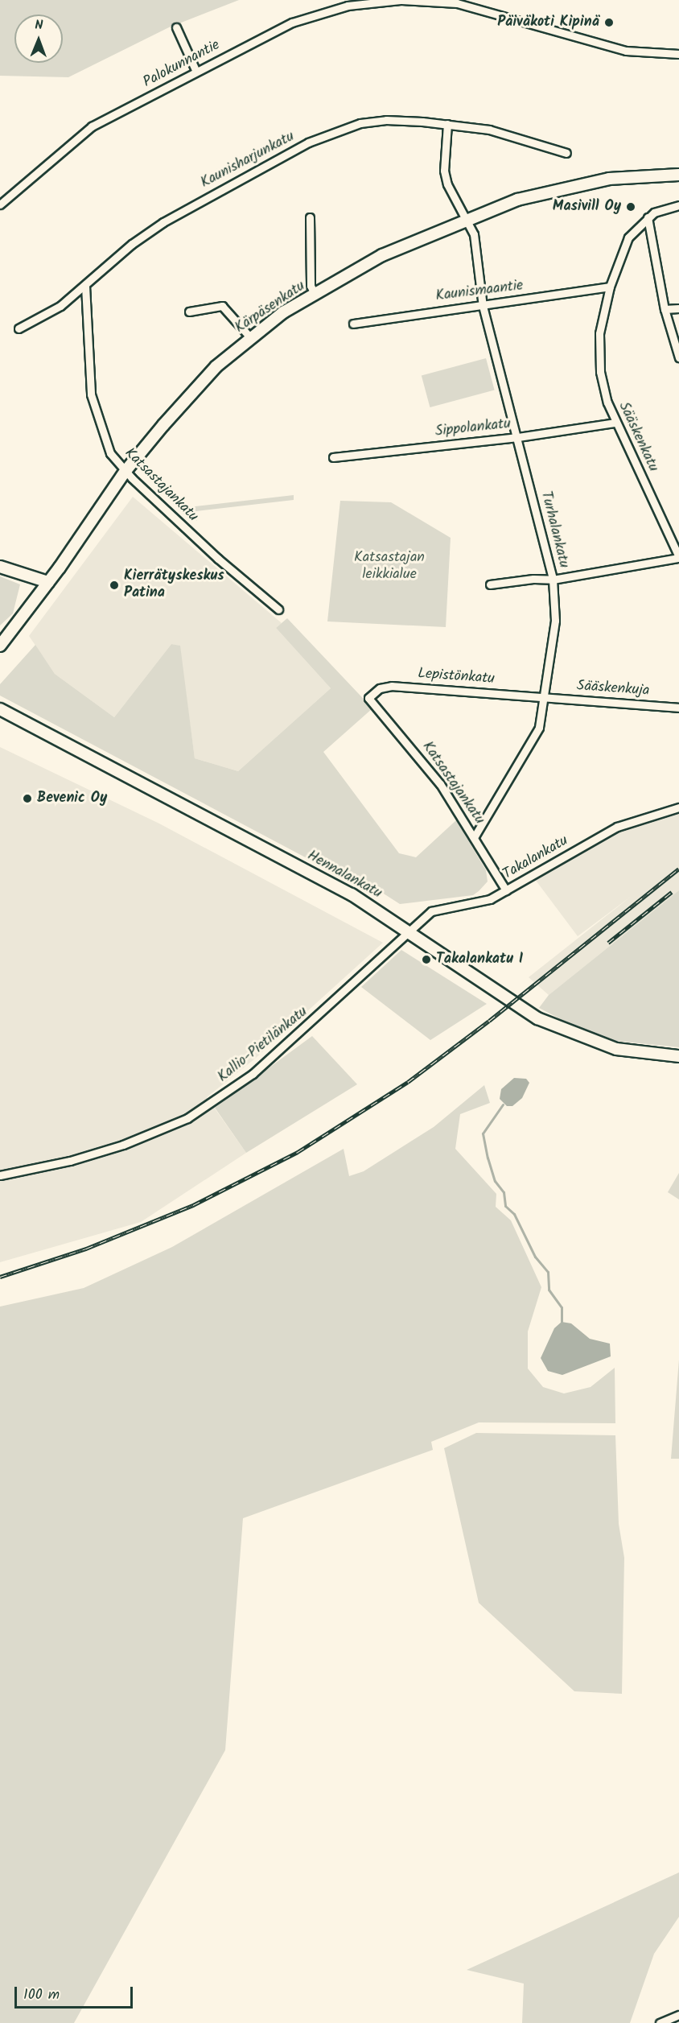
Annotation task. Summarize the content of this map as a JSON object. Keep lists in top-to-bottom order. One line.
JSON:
{"streets":{"street":["Palokunnantie","Kaunisharjunkatu","Kaunismaantie","Kärpäsenkatu","Sippolankatu","Sääskenkatu","Katsastajankatu","Turhalankatu","Lepistönkatu","Sääskenkuja","Takalankatu","Hennalankatu","Kallio-Pietilänkatu"]},"crossings":[["Kaunisharjunkatu","Katsastajankatu"],["Kaunismaantie","Sääskenkatu"],["Kaunismaantie","Turhalankatu"],["Kärpäsenkatu","Katsastajankatu"],["Kärpäsenkatu","Turhalankatu"],["Sippolankatu","Sääskenkatu"],["Sippolankatu","Turhalankatu"],["Katsastajankatu","Turhalankatu"],["Katsastajankatu","Lepistönkatu"],["Katsastajankatu","Takalankatu"],["Turhalankatu","Lepistönkatu"],["Turhalankatu","Sääskenkuja"],["Lepistönkatu","Sääskenkuja"],["Takalankatu","Hennalankatu"],["Takalankatu","Kallio-Pietilänkatu"],["Hennalankatu","Kallio-Pietilänkatu"]],"parks":["Katsastajan leikkialue"],"places":["Päiväkoti Kipinä","Masivill Oy","Kierrätyskeskus Patina","Bevenic Oy","Takalankatu I"],"scale_bar":"100 m","north":"top"}
